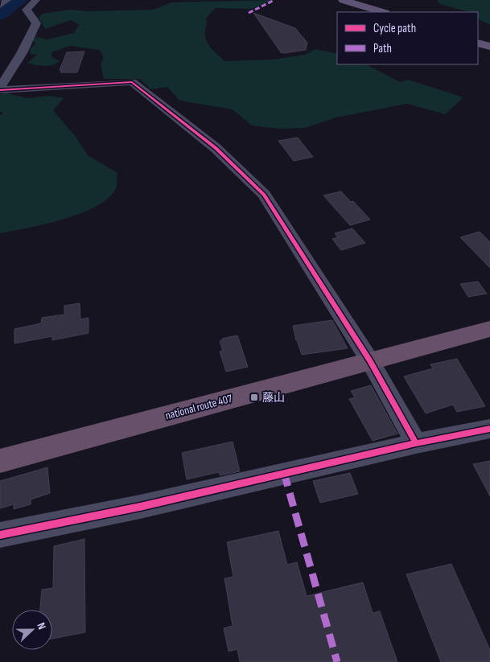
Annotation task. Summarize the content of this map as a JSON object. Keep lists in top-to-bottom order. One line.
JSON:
{"streets":{"highway":["national route 407"]},"places":{"transit":["藤山"]},"legend":["Cycle path","Path"],"north":"right"}
